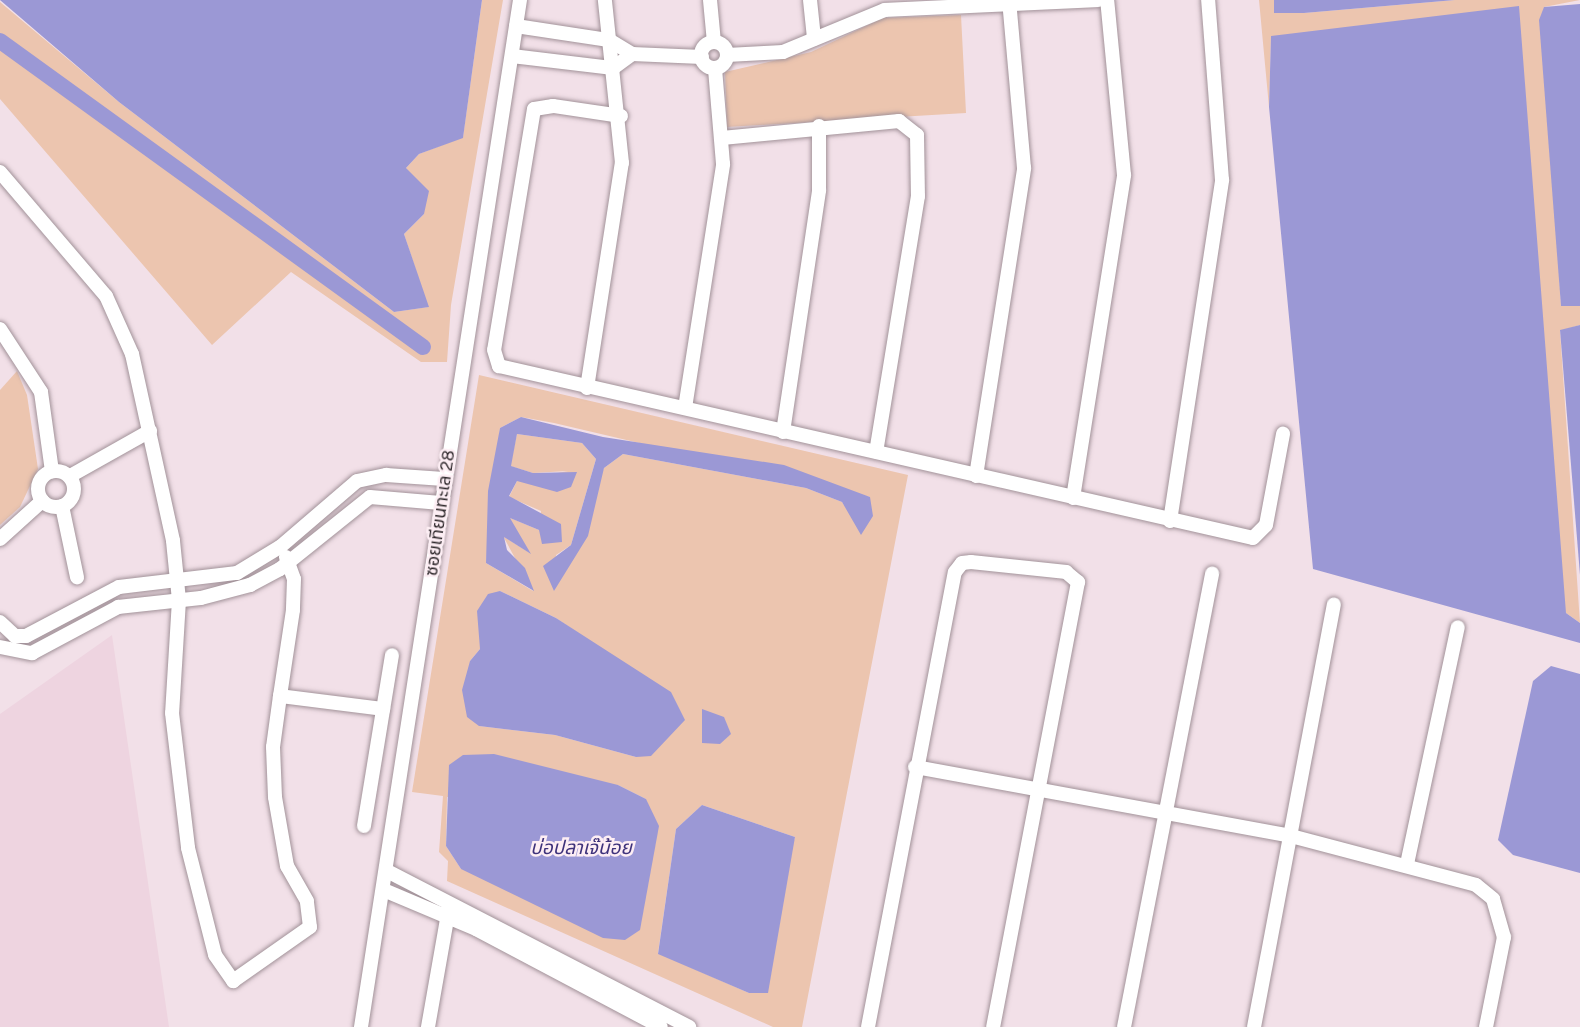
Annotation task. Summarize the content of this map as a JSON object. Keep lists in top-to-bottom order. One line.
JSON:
{"streets":{"street":["ซอยเทียนทะเล 28"]},"water":["บ่อปลาเจ๊น้อย"]}
